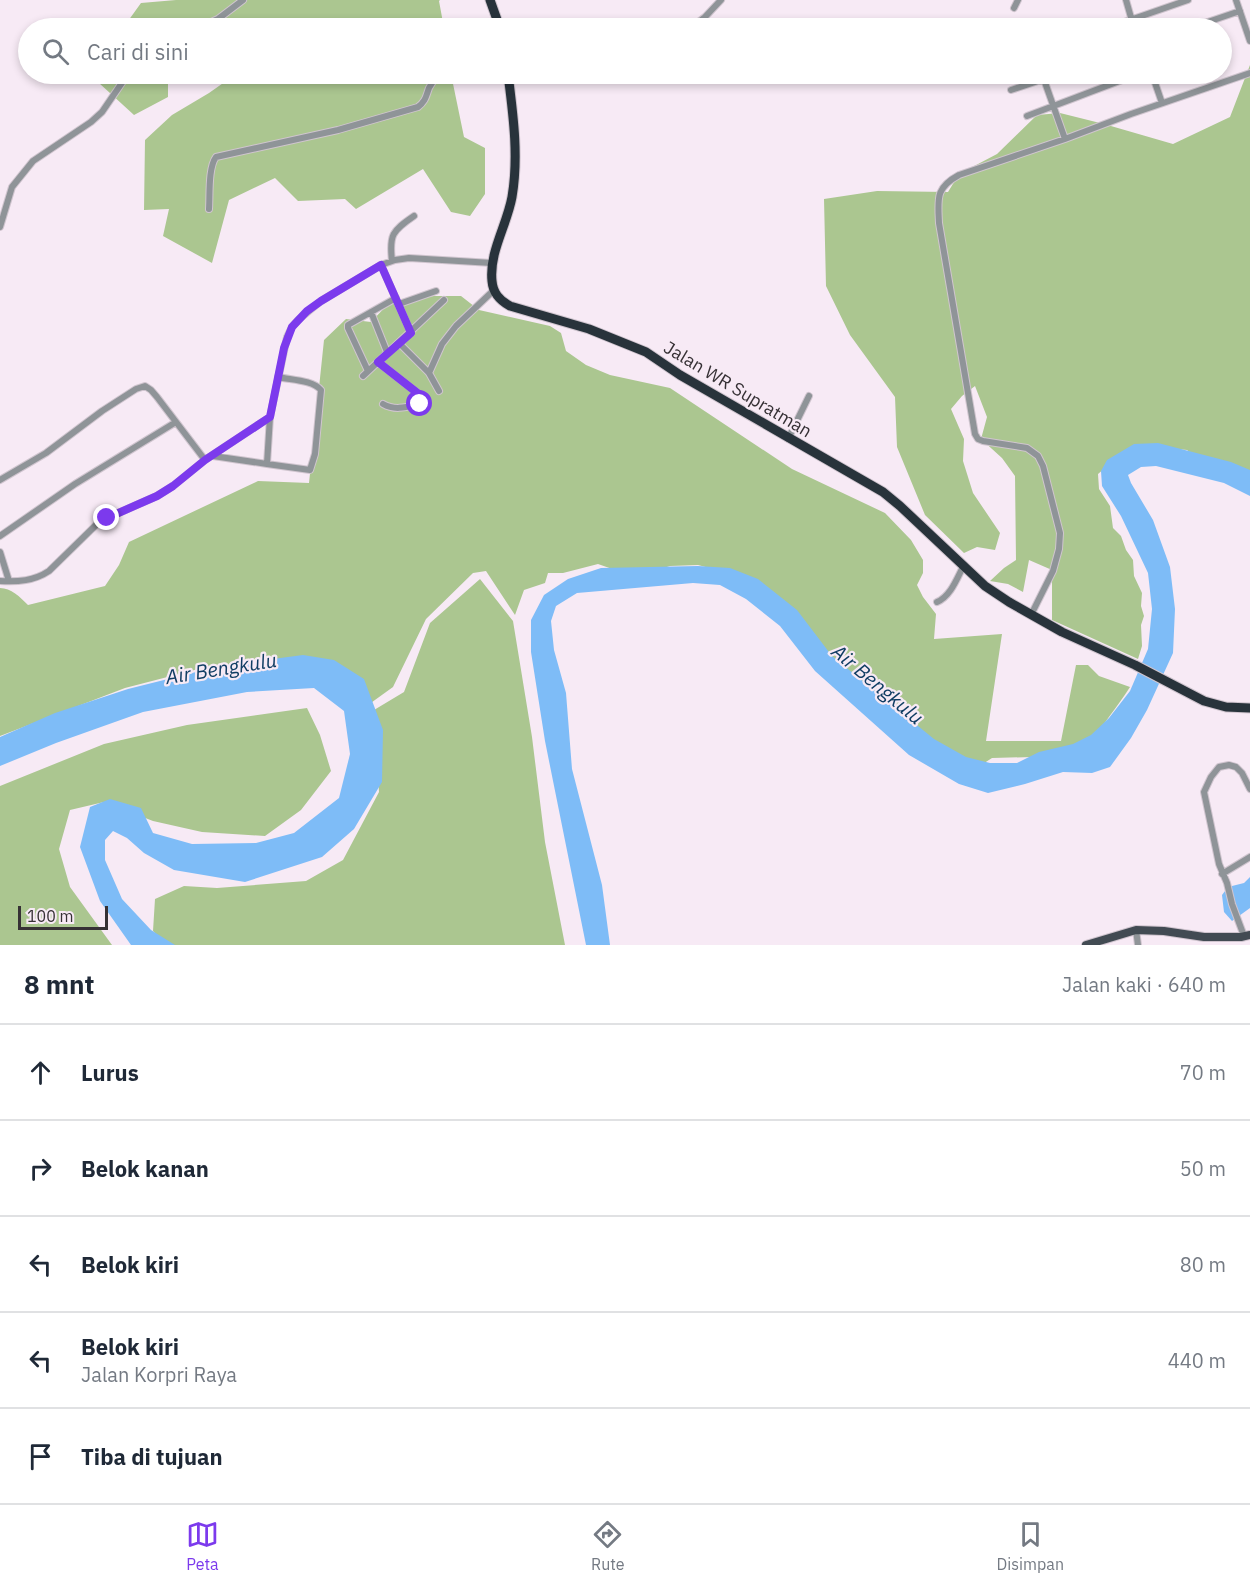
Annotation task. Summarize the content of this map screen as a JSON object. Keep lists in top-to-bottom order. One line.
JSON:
{"streets":{"highway":["Jalan WR Supratman"]},"water":["Air Bengkulu"],"scale_bar":"100 m","page":{"search":"Cari di sini","scale":"100 m","heading":["8 mnt","Jalan kaki · 640 m"],"list":[["Lurus","70 m"],["Belok kanan","50 m"],["Belok kiri","80 m"],["Belok kiri","Jalan Korpri Raya","440 m"],"Tiba di tujuan"],"nav":["Peta","Rute","Disimpan"]}}
